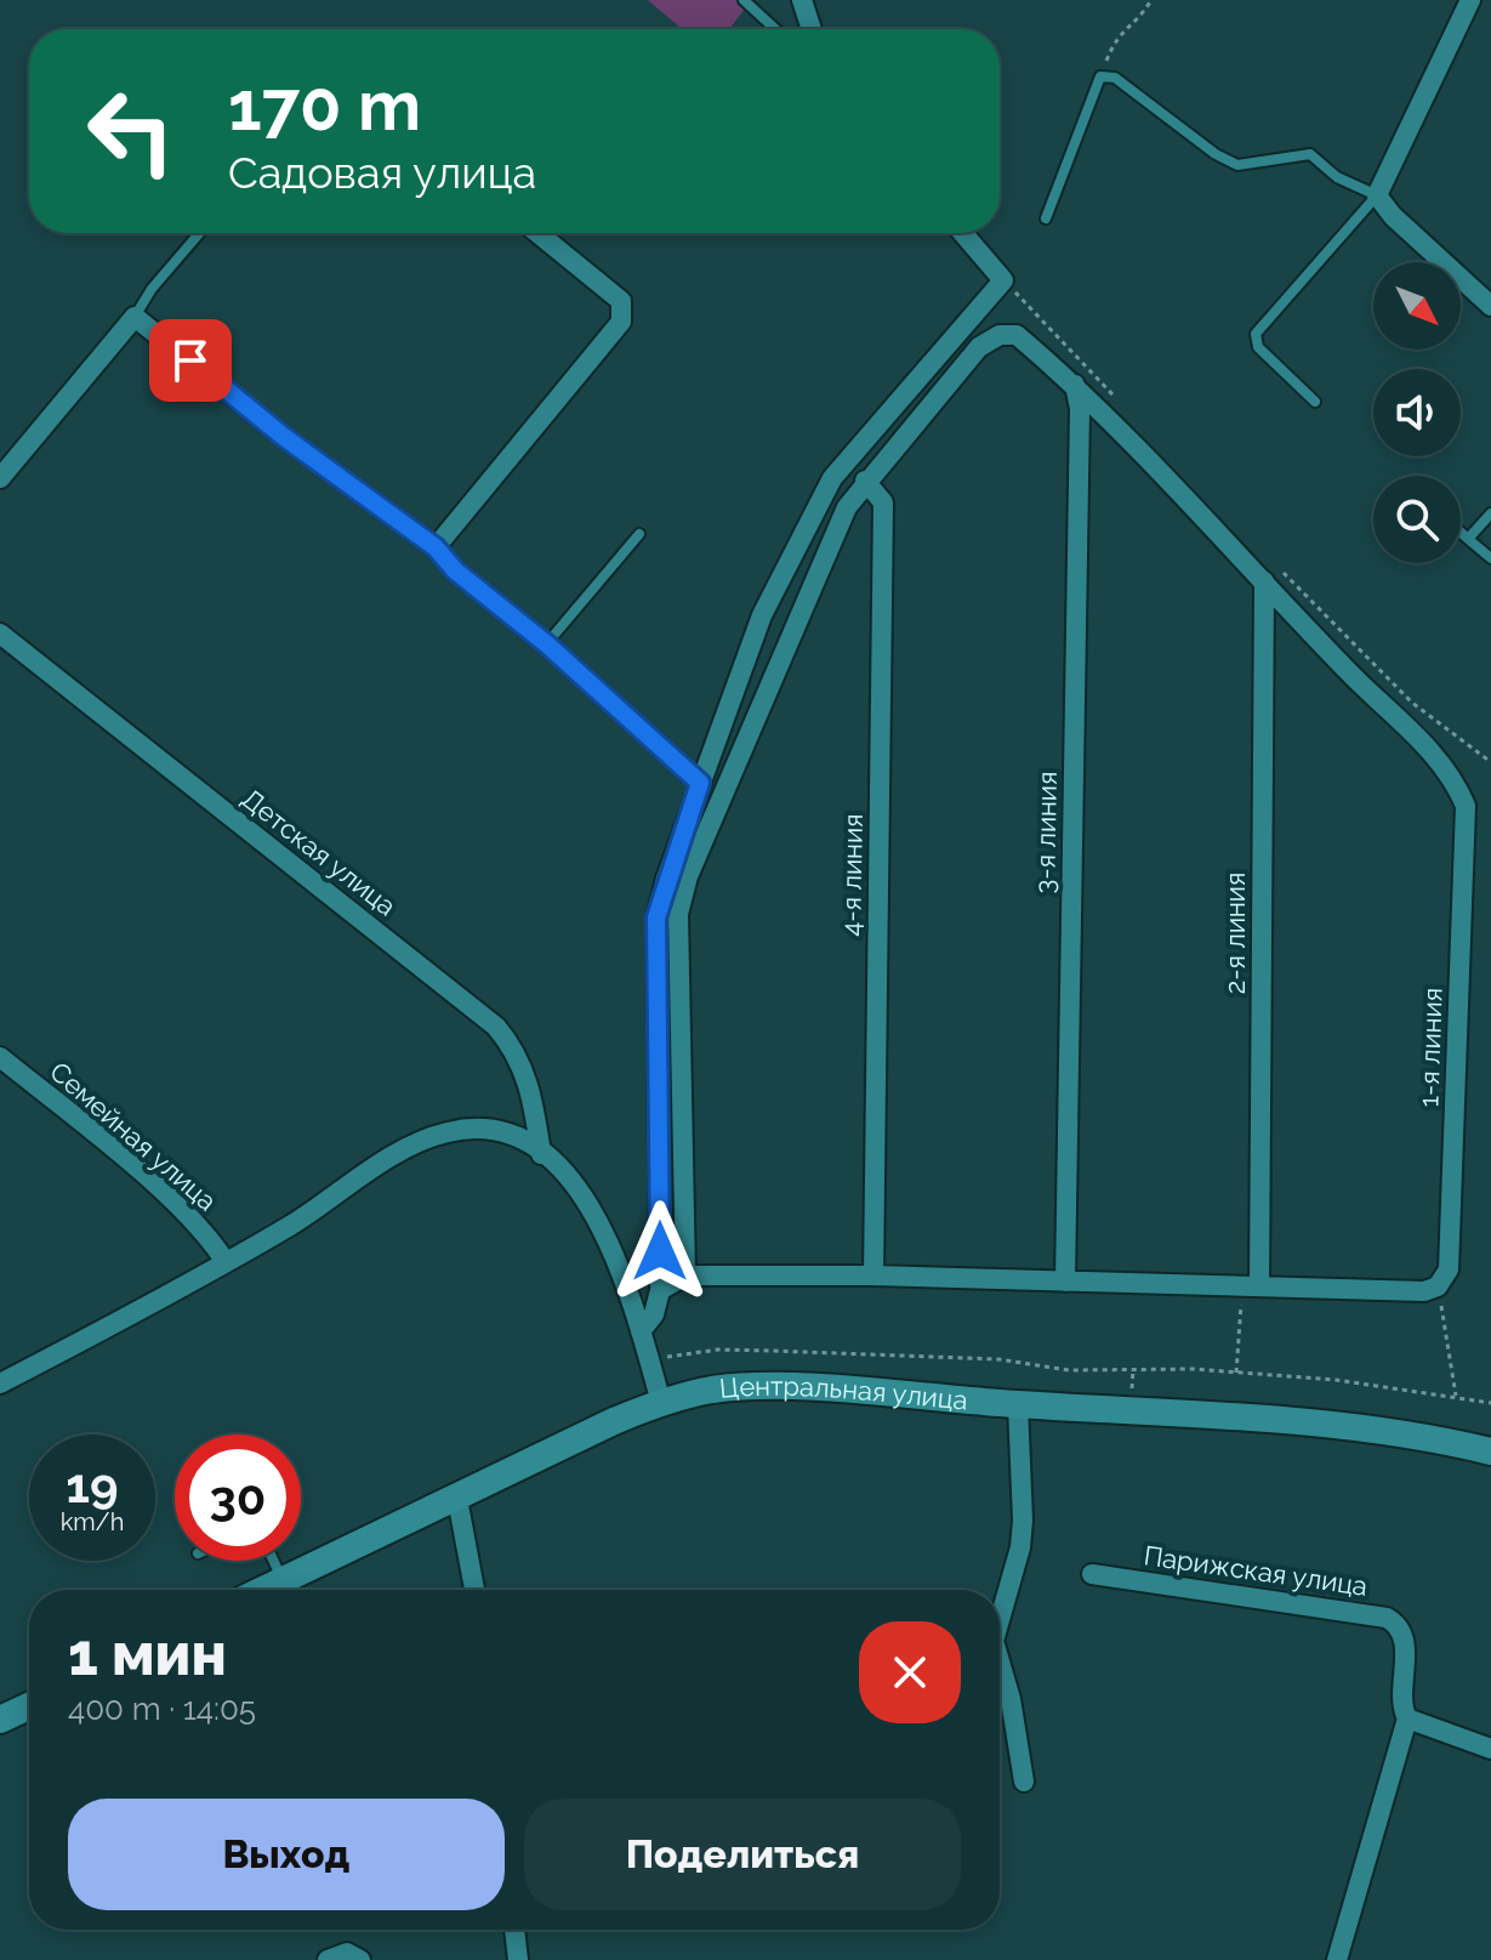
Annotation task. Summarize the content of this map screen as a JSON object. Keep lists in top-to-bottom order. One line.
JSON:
{"streets":{"main road":["Центральная улица"],"street":["3-я линия","Детская улица","4-я линия","2-я линия","1-я линия","Семейная улица","Парижская улица"]},"crossings":[["2-я линия","1-я линия"]],"north":"bottom right","page":{"turn":["170 m","Садовая улица"],"speed":"19 km/h","limit":"30","heading":["1 мин","400 m · 14:05"],"buttons":["Выход","Поделиться"]}}
